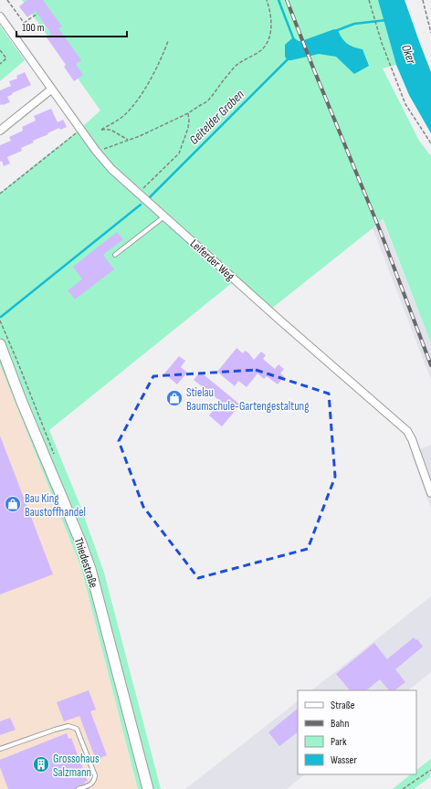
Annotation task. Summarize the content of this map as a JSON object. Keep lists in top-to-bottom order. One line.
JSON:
{"streets":{"street":["Leiferder Weg","Thiedestraße"]},"water":["Oker","Geitelder Graben"],"places":{"shop":["Stielau Baumschule-Gartengestaltung","Bau King Baustoffhandel"],"building":["Grossohaus Salzmann"]},"legend":["Straße","Bahn","Park","Wasser"],"scale_bar":"100 m"}
